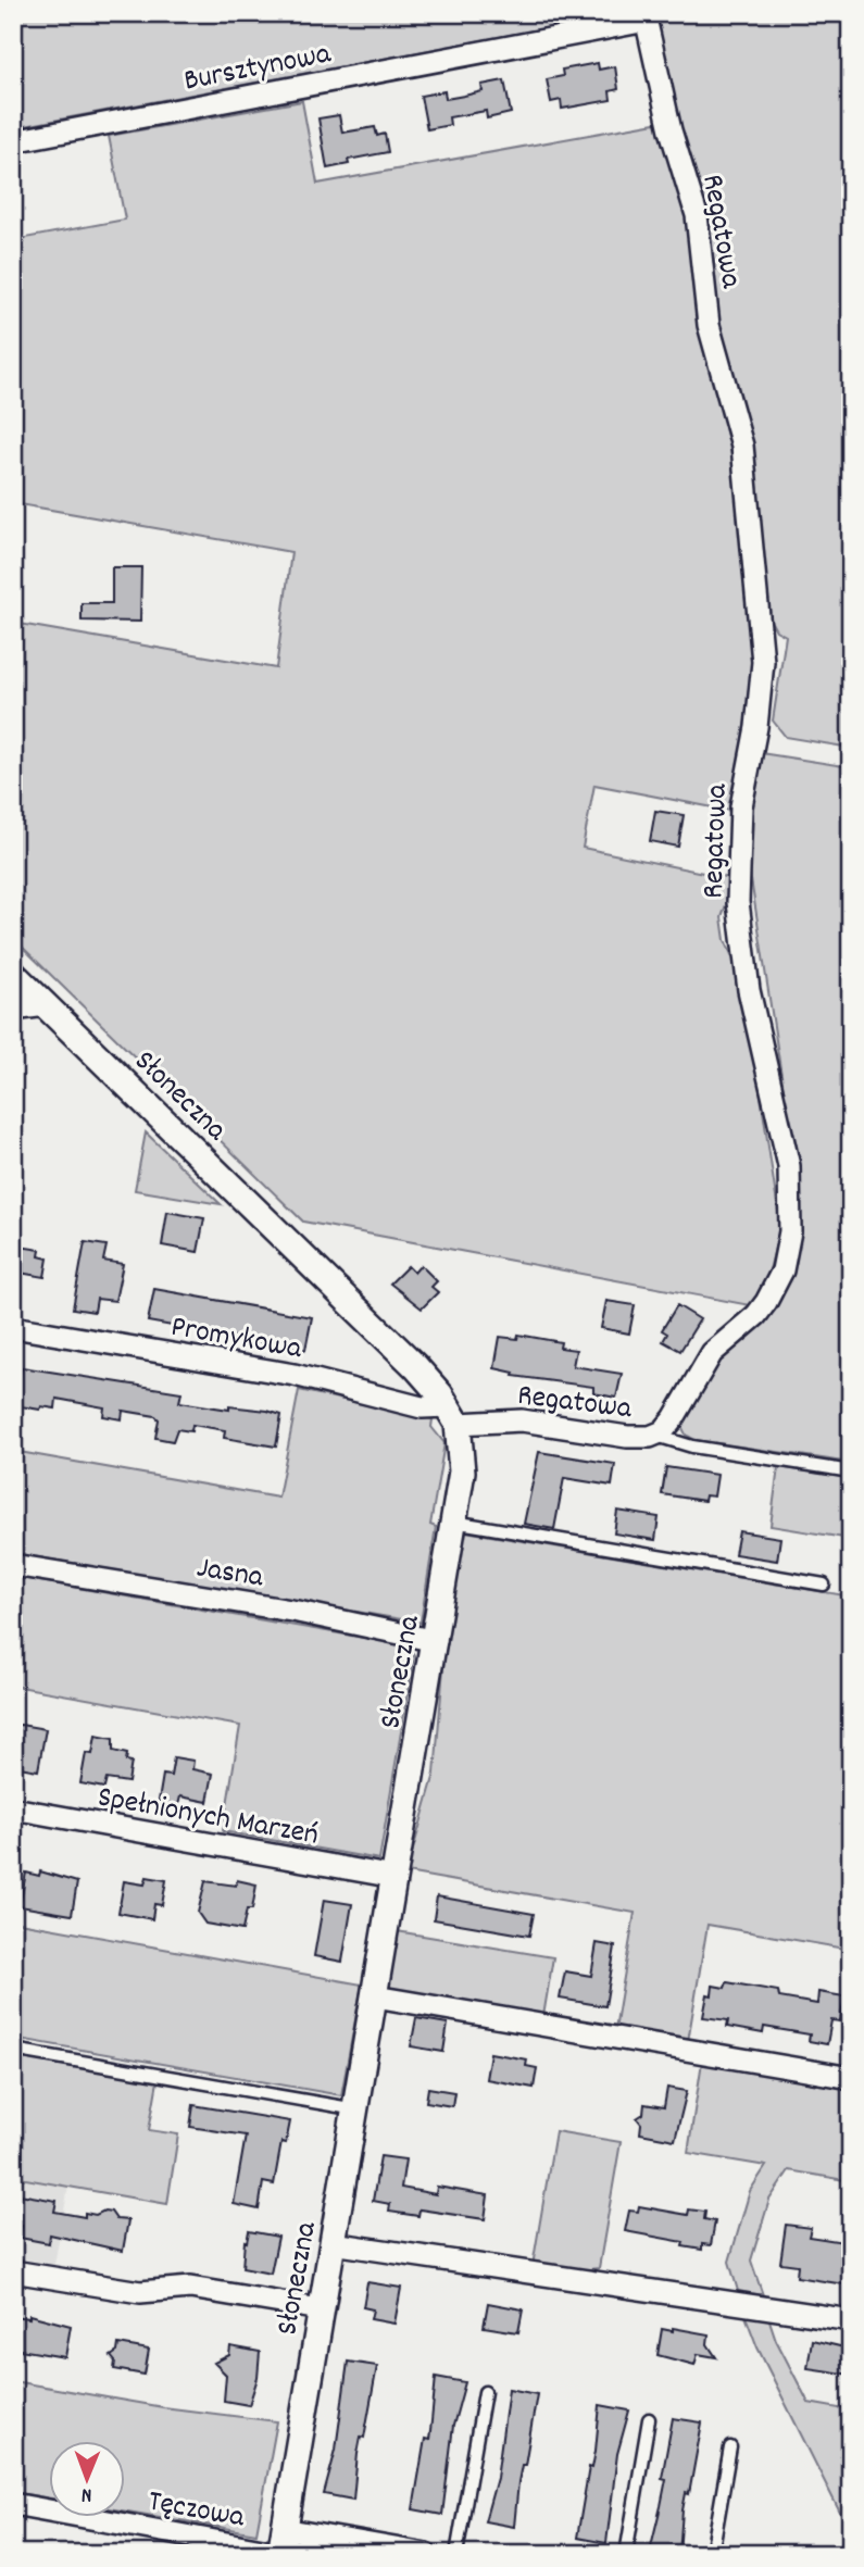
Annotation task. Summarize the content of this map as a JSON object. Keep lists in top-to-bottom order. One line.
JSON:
{"streets":{"street":["Bursztynowa","Regatowa","Słoneczna","Promykowa","Jasna","Spełnionych Marzeń","Tęczowa"]},"crossings":[["Bursztynowa","Regatowa"],["Regatowa","Słoneczna"],["Regatowa","Promykowa"],["Słoneczna","Promykowa"],["Słoneczna","Jasna"],["Słoneczna","Spełnionych Marzeń"],["Słoneczna","Tęczowa"]],"north":"bottom"}
